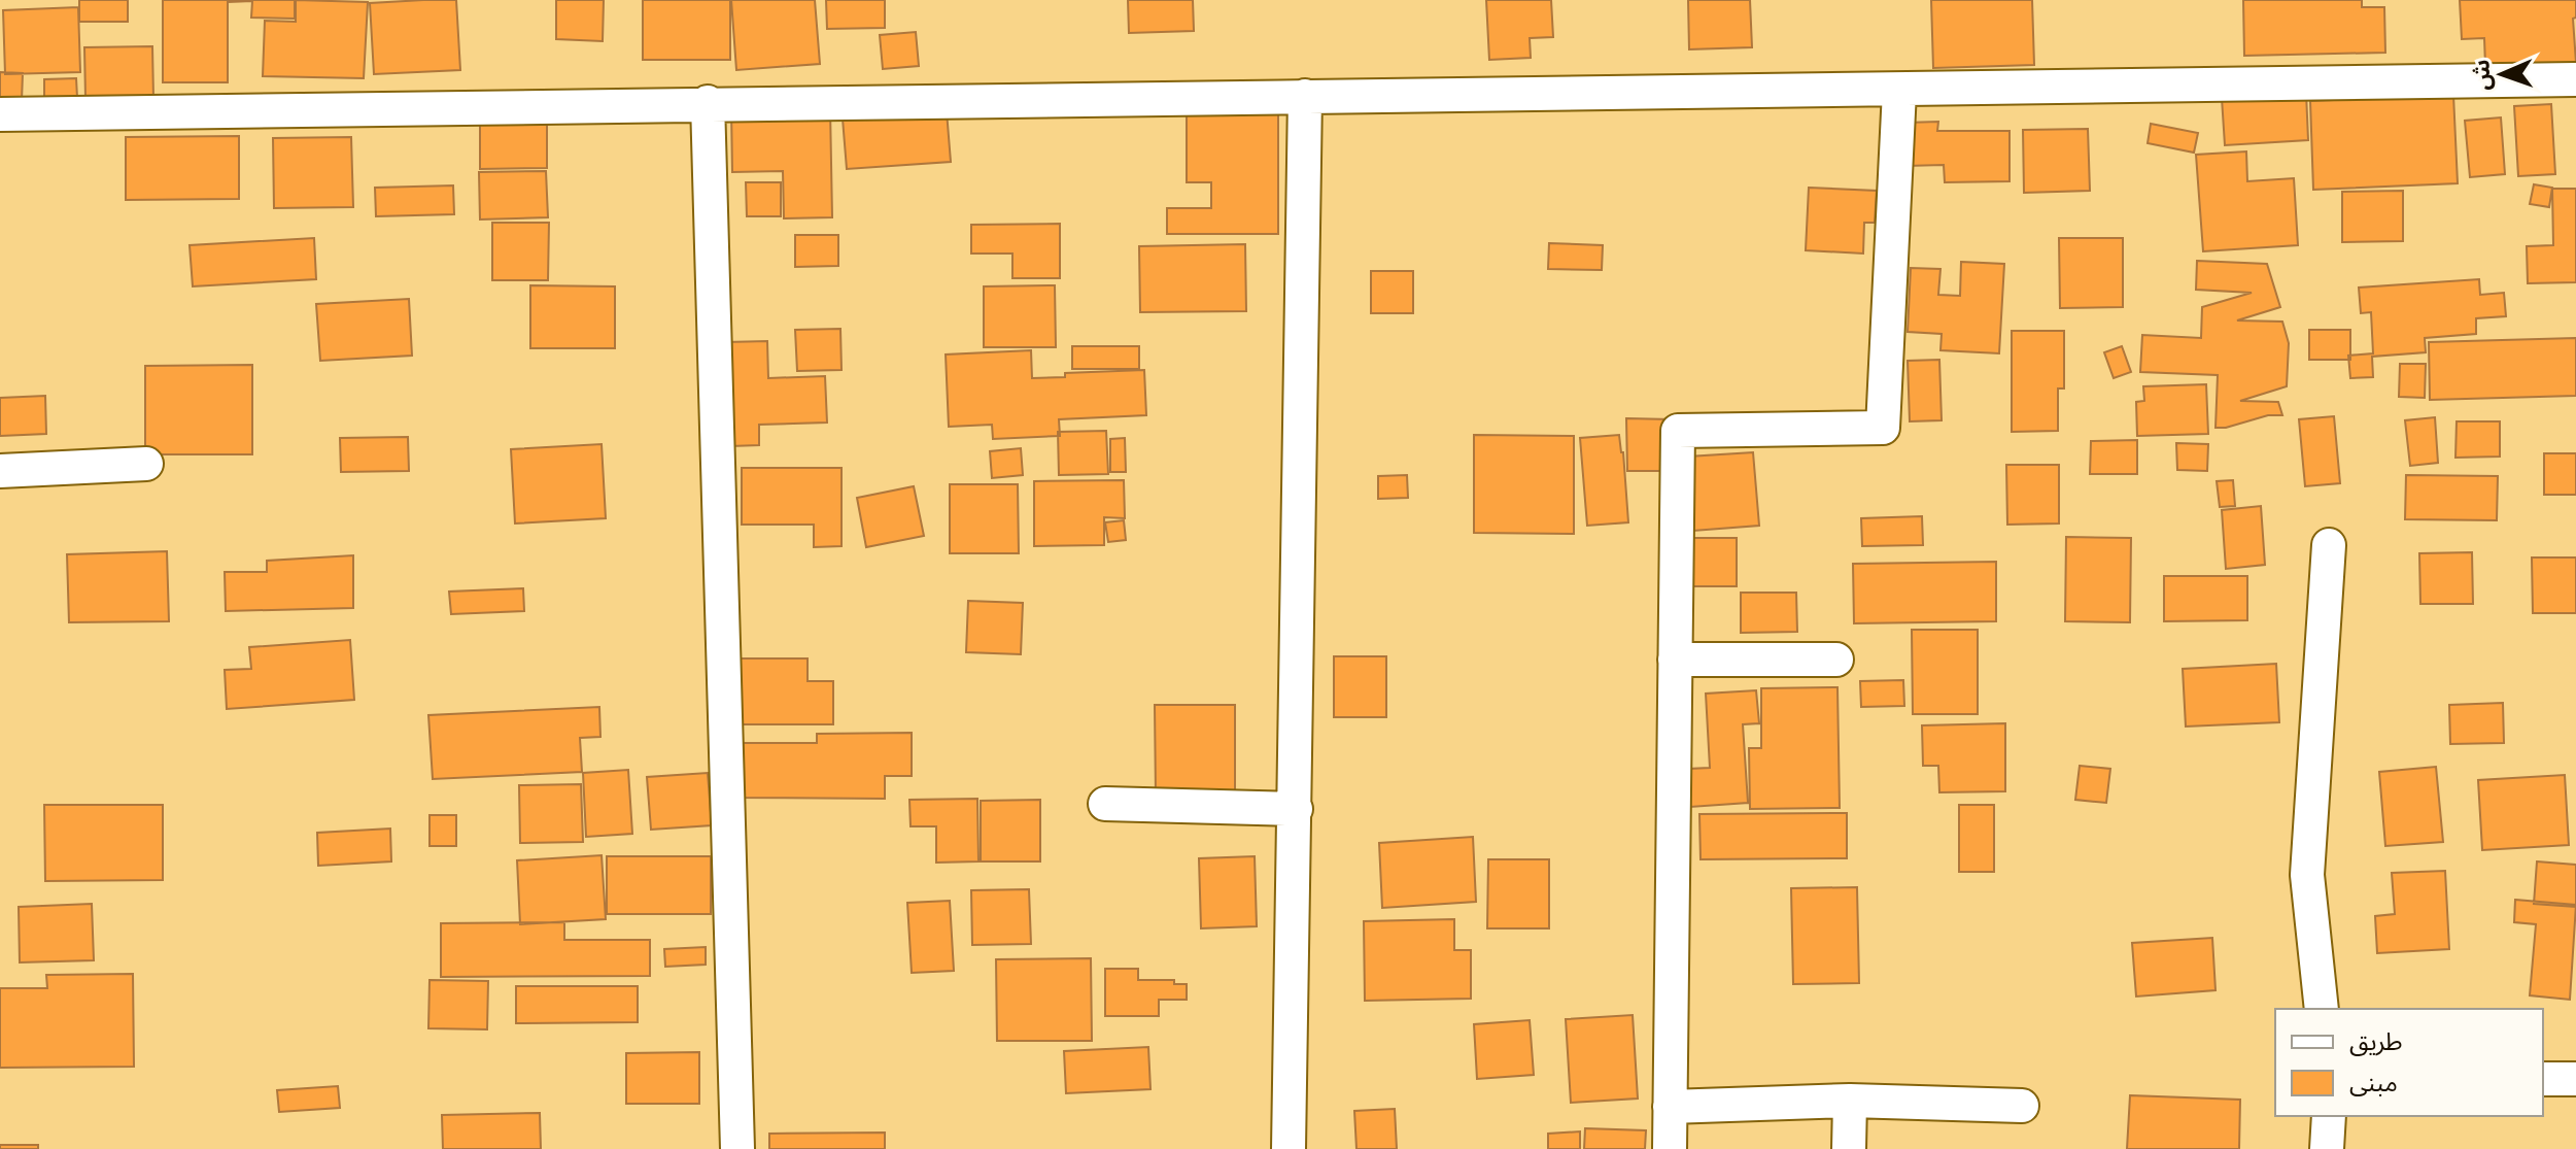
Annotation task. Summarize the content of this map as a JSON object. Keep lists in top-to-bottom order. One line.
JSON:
{"legend":["طريق","مبنى"],"north":"left"}
